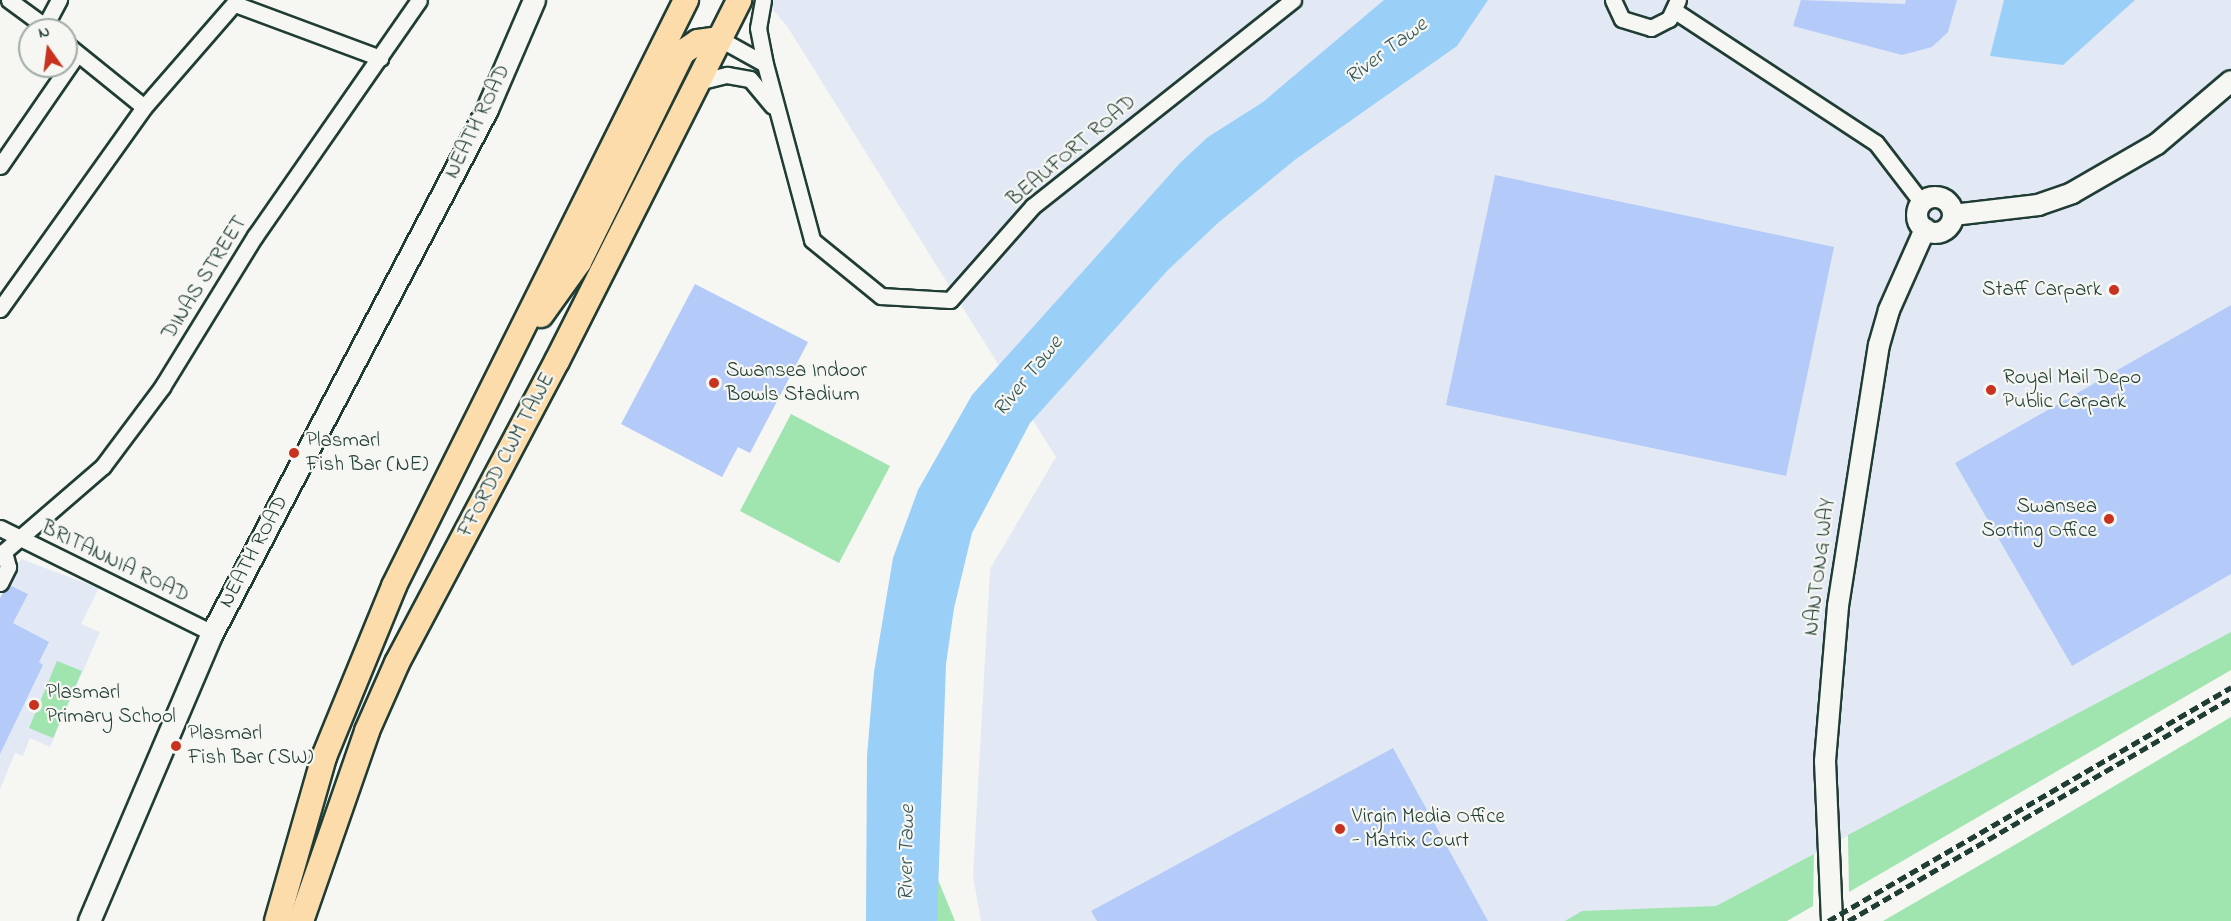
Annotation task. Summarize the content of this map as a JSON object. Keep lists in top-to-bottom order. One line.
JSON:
{"streets":{"main road":["NEATH ROAD","FFORDD CWM TAWE"],"street":["BEAUFORT ROAD","DINAS STREET","BRITANNIA ROAD","NANTONG WAY"]},"crossings":[["NEATH ROAD","BRITANNIA ROAD"],["BEAUFORT ROAD","FFORDD CWM TAWE"],["DINAS STREET","BRITANNIA ROAD"]],"water":["River Tawe"],"places":["Staff Carpark","Swansea Indoor Bowls Stadium","Royal Mail Depo Public Carpark","Plasmarl Fish Bar (NE)","Swansea Sorting Office","Plasmarl Primary School","Plasmarl Fish Bar (SW)","Virgin Media Office - Matrix Court"],"north":"top"}
